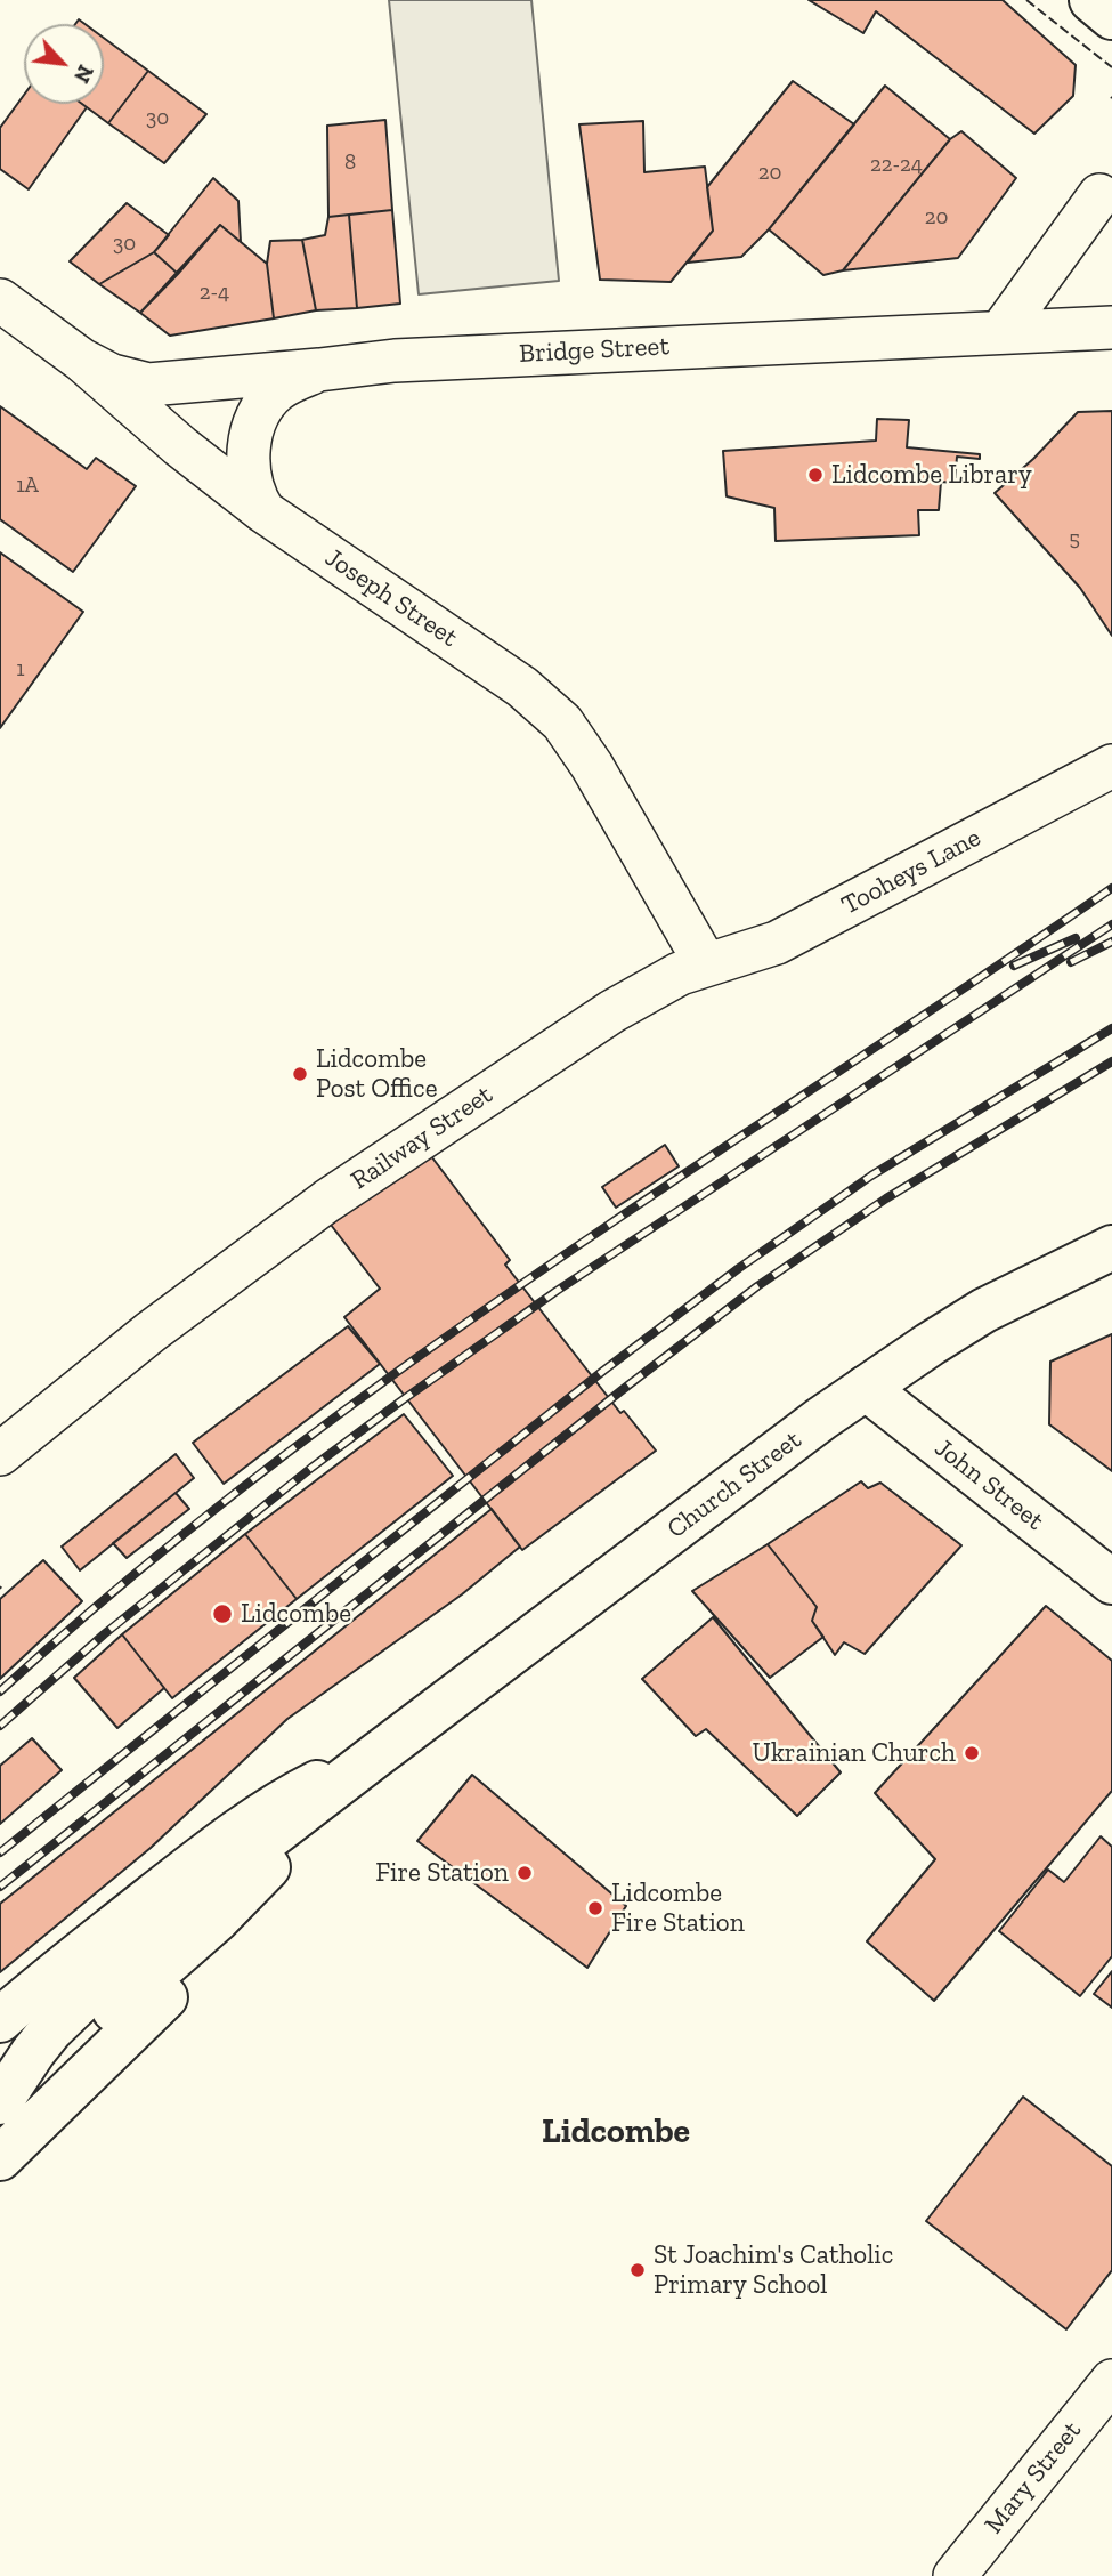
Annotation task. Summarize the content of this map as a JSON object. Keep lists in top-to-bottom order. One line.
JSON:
{"streets":{"main road":["Church Street","John Street"],"street":["Bridge Street","Joseph Street","Tooheys Lane","Railway Street","Mary Street"]},"crossings":[["Bridge Street","Joseph Street"],["Joseph Street","Tooheys Lane"],["Joseph Street","Railway Street"],["Tooheys Lane","Railway Street"],["Church Street","John Street"]],"districts":["Lidcombe"],"places":["Lidcombe Library","Lidcombe Post Office","Lidcombe","Ukrainian Church","Fire Station","Lidcombe Fire Station","St Joachim's Catholic Primary School"],"house_numbers":["30","8","22-24","20","20","30","2-4","1A","5","1"],"north":"bottom right"}
